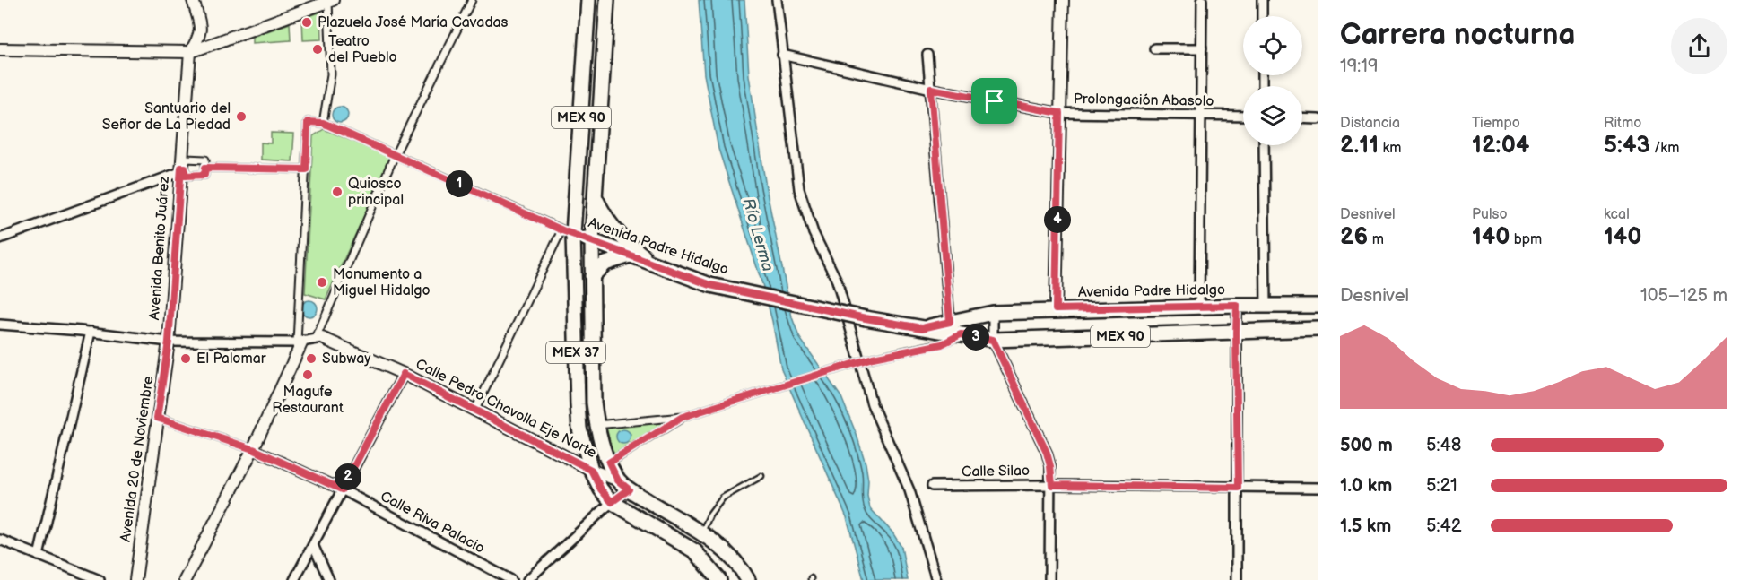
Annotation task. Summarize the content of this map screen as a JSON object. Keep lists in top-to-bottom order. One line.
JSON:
{"streets":{"main road":["MEX 90","Avenida Padre Hidalgo","MEX 37"],"street":["Prolongación Abasolo","Avenida Benito Juárez","Calle Pedro Chavolla Eje Norte","Avenida 20 de Noviembre","Calle Silao","Calle Riva Palacio"]},"crossings":[["MEX 90","Avenida Padre Hidalgo"],["MEX 90","MEX 37"],["Avenida Padre Hidalgo","MEX 37"],["Avenida Benito Juárez","Avenida 20 de Noviembre"],["MEX 37","Calle Pedro Chavolla Eje Norte"]],"water":["Río Lerma"],"places":["Plazuela José María Cavadas","Teatro del Pueblo","Santuario del Señor de La Piedad","Quiosco principal","Monumento a Miguel Hidalgo","El Palomar","Subway","Magufe Restaurant"],"page":{"heading":["Carrera nocturna","19:19"],"stats":[["Distancia","2.11 km"],["Tiempo","12:04"],["Ritmo","5:43 /km"],["Desnivel","26 m"],["Pulso","140 bpm"],["kcal","140"]],"pins":["1","4","3","2"],"chart":["Desnivel","105–125 m"],"list":[{"name":"500 m","note":"5:48"},{"name":"1.0 km","note":"5:21"},{"name":"1.5 km","note":"5:42"}]}}
